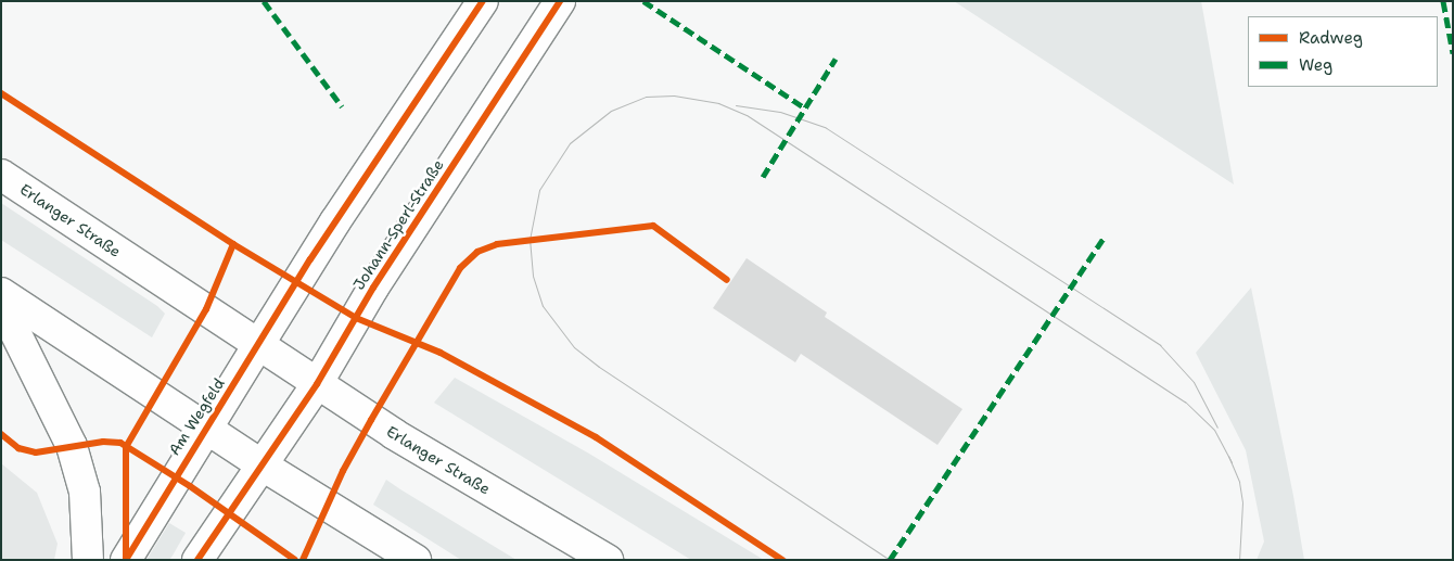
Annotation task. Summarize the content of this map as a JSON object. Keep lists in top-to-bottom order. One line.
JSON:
{"streets":{"main road":["Erlanger Straße","Johann-Sperl-Straße","Am Wegfeld"]},"crossings":[["Erlanger Straße","Johann-Sperl-Straße"],["Erlanger Straße","Am Wegfeld"]],"legend":["Radweg","Weg"]}
